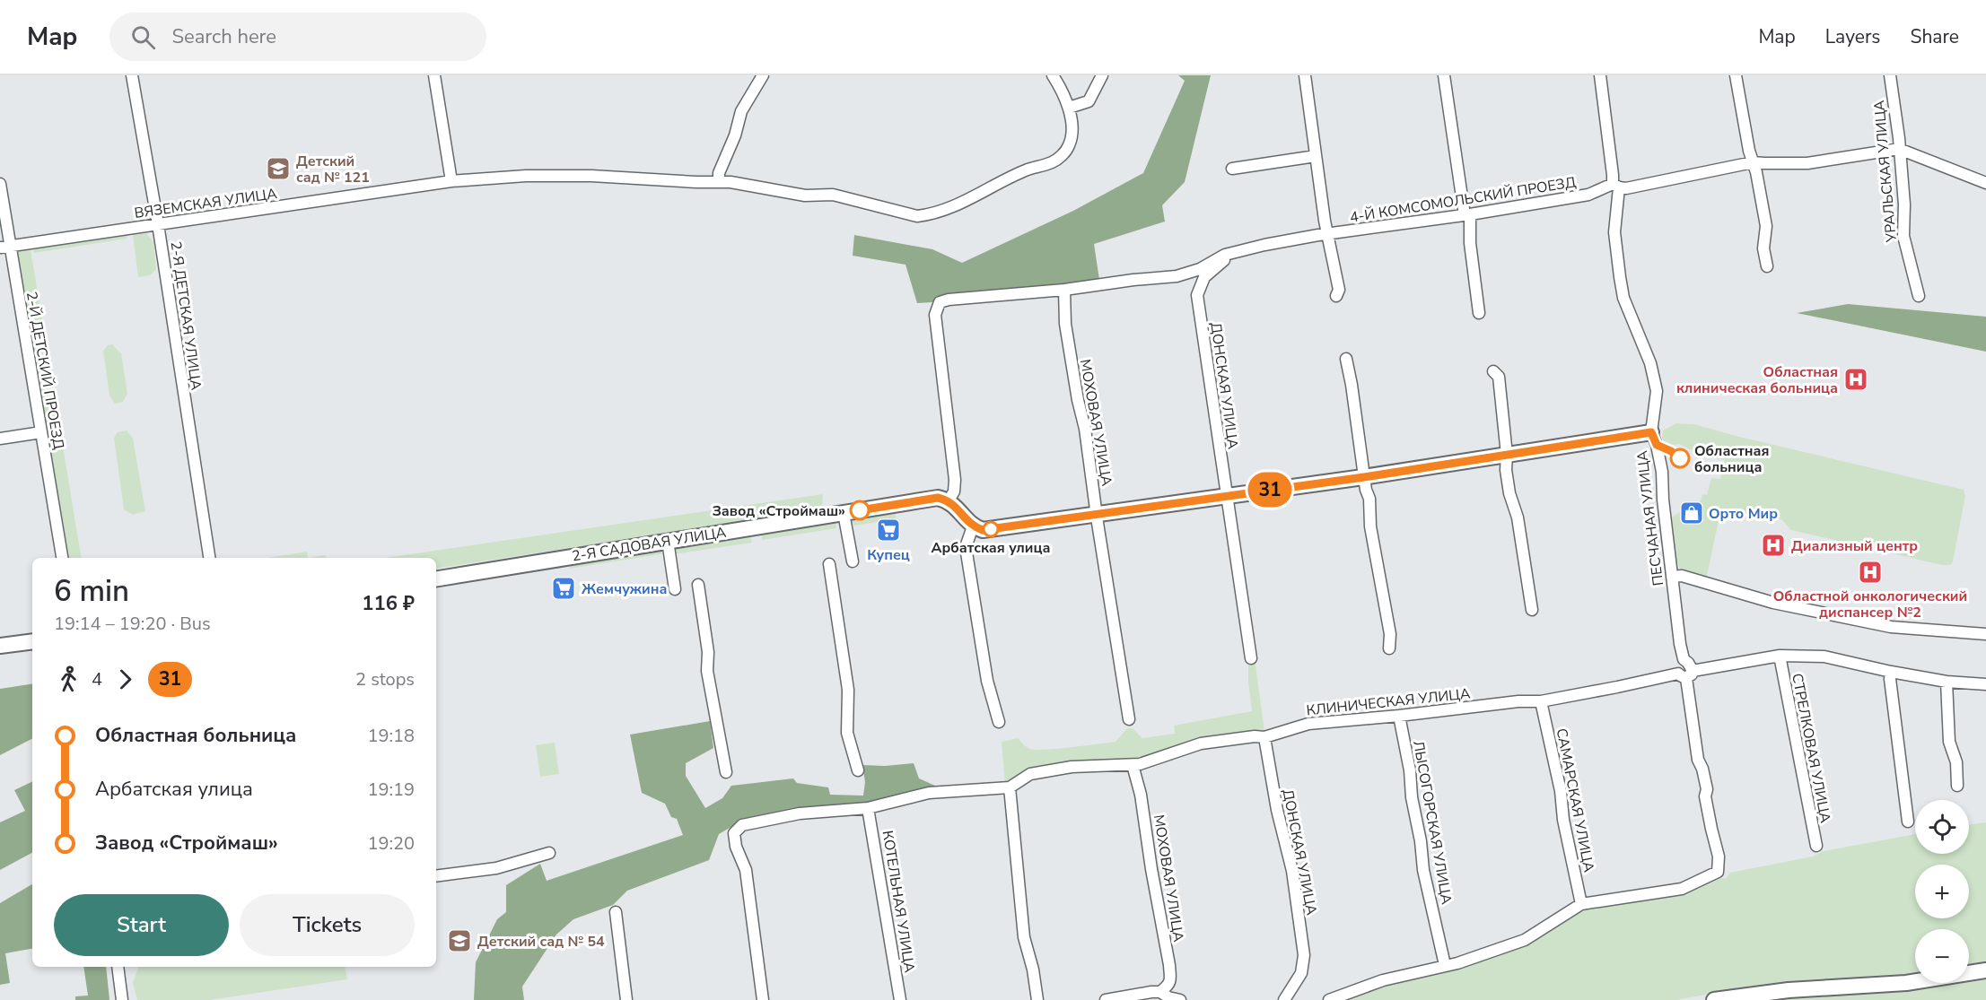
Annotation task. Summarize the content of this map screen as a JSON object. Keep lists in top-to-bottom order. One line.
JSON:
{"streets":{"street":["УРАЛЬСКАЯ УЛИЦА","4-Й КОМСОМОЛЬСКИЙ ПРОЕЗД","ВЯЗЕМСКАЯ УЛИЦА","2-Я ДЕТСКАЯ УЛИЦА","2-Й ДЕТСКИЙ ПРОЕЗД","ДОНСКАЯ УЛИЦА","МОХОВАЯ УЛИЦА","ПЕСЧАНАЯ УЛИЦА","2-Я САДОВАЯ УЛИЦА","КЛИНИЧЕСКАЯ УЛИЦА","СТРЕЛКОВАЯ УЛИЦА","САМАРСКАЯ УЛИЦА","ЛЫСОГОРСКАЯ УЛИЦА","КОТЕЛЬНАЯ УЛИЦА"]},"crossings":[["УРАЛЬСКАЯ УЛИЦА","4-Й КОМСОМОЛЬСКИЙ ПРОЕЗД"],["4-Й КОМСОМОЛЬСКИЙ ПРОЕЗД","ДОНСКАЯ УЛИЦА"],["4-Й КОМСОМОЛЬСКИЙ ПРОЕЗД","МОХОВАЯ УЛИЦА"],["4-Й КОМСОМОЛЬСКИЙ ПРОЕЗД","ПЕСЧАНАЯ УЛИЦА"],["4-Й КОМСОМОЛЬСКИЙ ПРОЕЗД","2-Я САДОВАЯ УЛИЦА"],["ВЯЗЕМСКАЯ УЛИЦА","2-Я ДЕТСКАЯ УЛИЦА"],["ВЯЗЕМСКАЯ УЛИЦА","2-Й ДЕТСКИЙ ПРОЕЗД"],["ДОНСКАЯ УЛИЦА","КЛИНИЧЕСКАЯ УЛИЦА"],["МОХОВАЯ УЛИЦА","КЛИНИЧЕСКАЯ УЛИЦА"],["ПЕСЧАНАЯ УЛИЦА","КЛИНИЧЕСКАЯ УЛИЦА"],["ПЕСЧАНАЯ УЛИЦА","САМАРСКАЯ УЛИЦА"],["КЛИНИЧЕСКАЯ УЛИЦА","СТРЕЛКОВАЯ УЛИЦА"],["КЛИНИЧЕСКАЯ УЛИЦА","САМАРСКАЯ УЛИЦА"],["КЛИНИЧЕСКАЯ УЛИЦА","ЛЫСОГОРСКАЯ УЛИЦА"],["КЛИНИЧЕСКАЯ УЛИЦА","КОТЕЛЬНАЯ УЛИЦА"]],"places":{"school or university":["Детский сад № 121","Детский сад № 54"],"hospital":["Областная клиническая больница","Диализный центр","Областной онкологический диспансер №2"],"other":["Областная больница","Завод «Строймаш»","Арбатская улица"],"shop":["Орто Мир"],"supermarket":["Купец","Жемчужина"]},"lines":["bus line 31"],"page":{"header":"Map","search":"Search here","nav":["Map","Layers","Share"],"on_map":"31","heading":["6 min","19:14 – 19:20 · Bus","116 ₽"],"legs":["4","31","2 stops"],"list":[{"name":"Областная больница","value":"19:18"},{"name":"Арбатская улица","value":"19:19"},{"name":"Завод «Строймаш»","value":"19:20"}],"map_buttons":["+","−"],"buttons":["Start","Tickets"]}}
